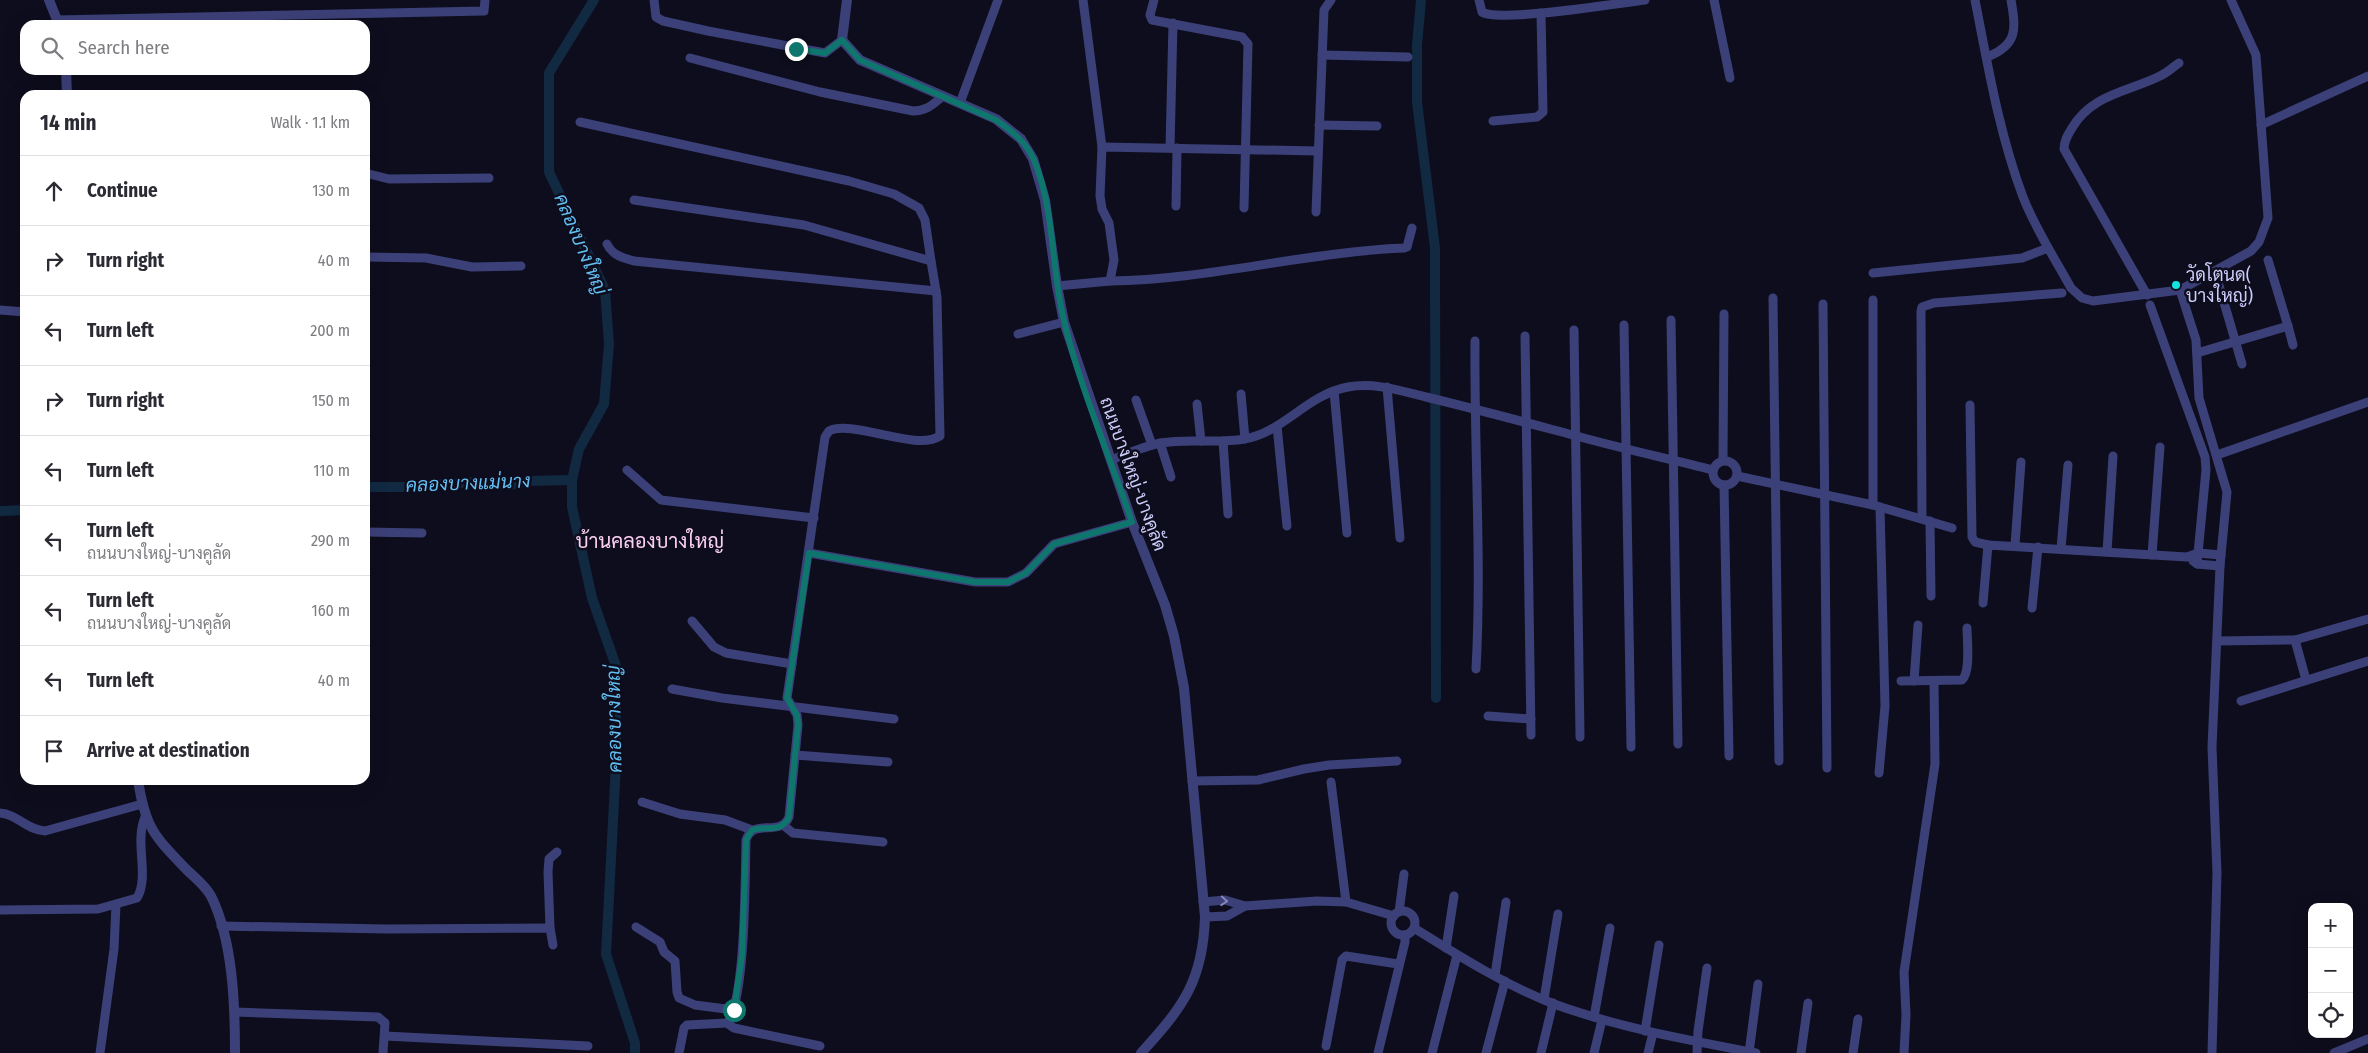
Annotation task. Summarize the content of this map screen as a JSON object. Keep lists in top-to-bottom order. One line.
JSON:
{"streets":{"street":["ถนนบางใหญ่-บางคูลัด"]},"districts":["บ้านคลองบางใหญ่"],"water":["คลองบางใหญ่","คลองบางแม่นาง"],"places":["วัดโตนด( บางใหญ่)"],"page":{"search":"Search here","heading":["14 min","Walk · 1.1 km"],"list":[["Continue","130 m"],["Turn right","40 m"],["Turn left","200 m"],["Turn right","150 m"],["Turn left","110 m"],["Turn left","ถนนบางใหญ่-บางคูลัด","290 m"],["Turn left","ถนนบางใหญ่-บางคูลัด","160 m"],["Turn left","40 m"],"Arrive at destination"],"map_buttons":["+","−"]}}
